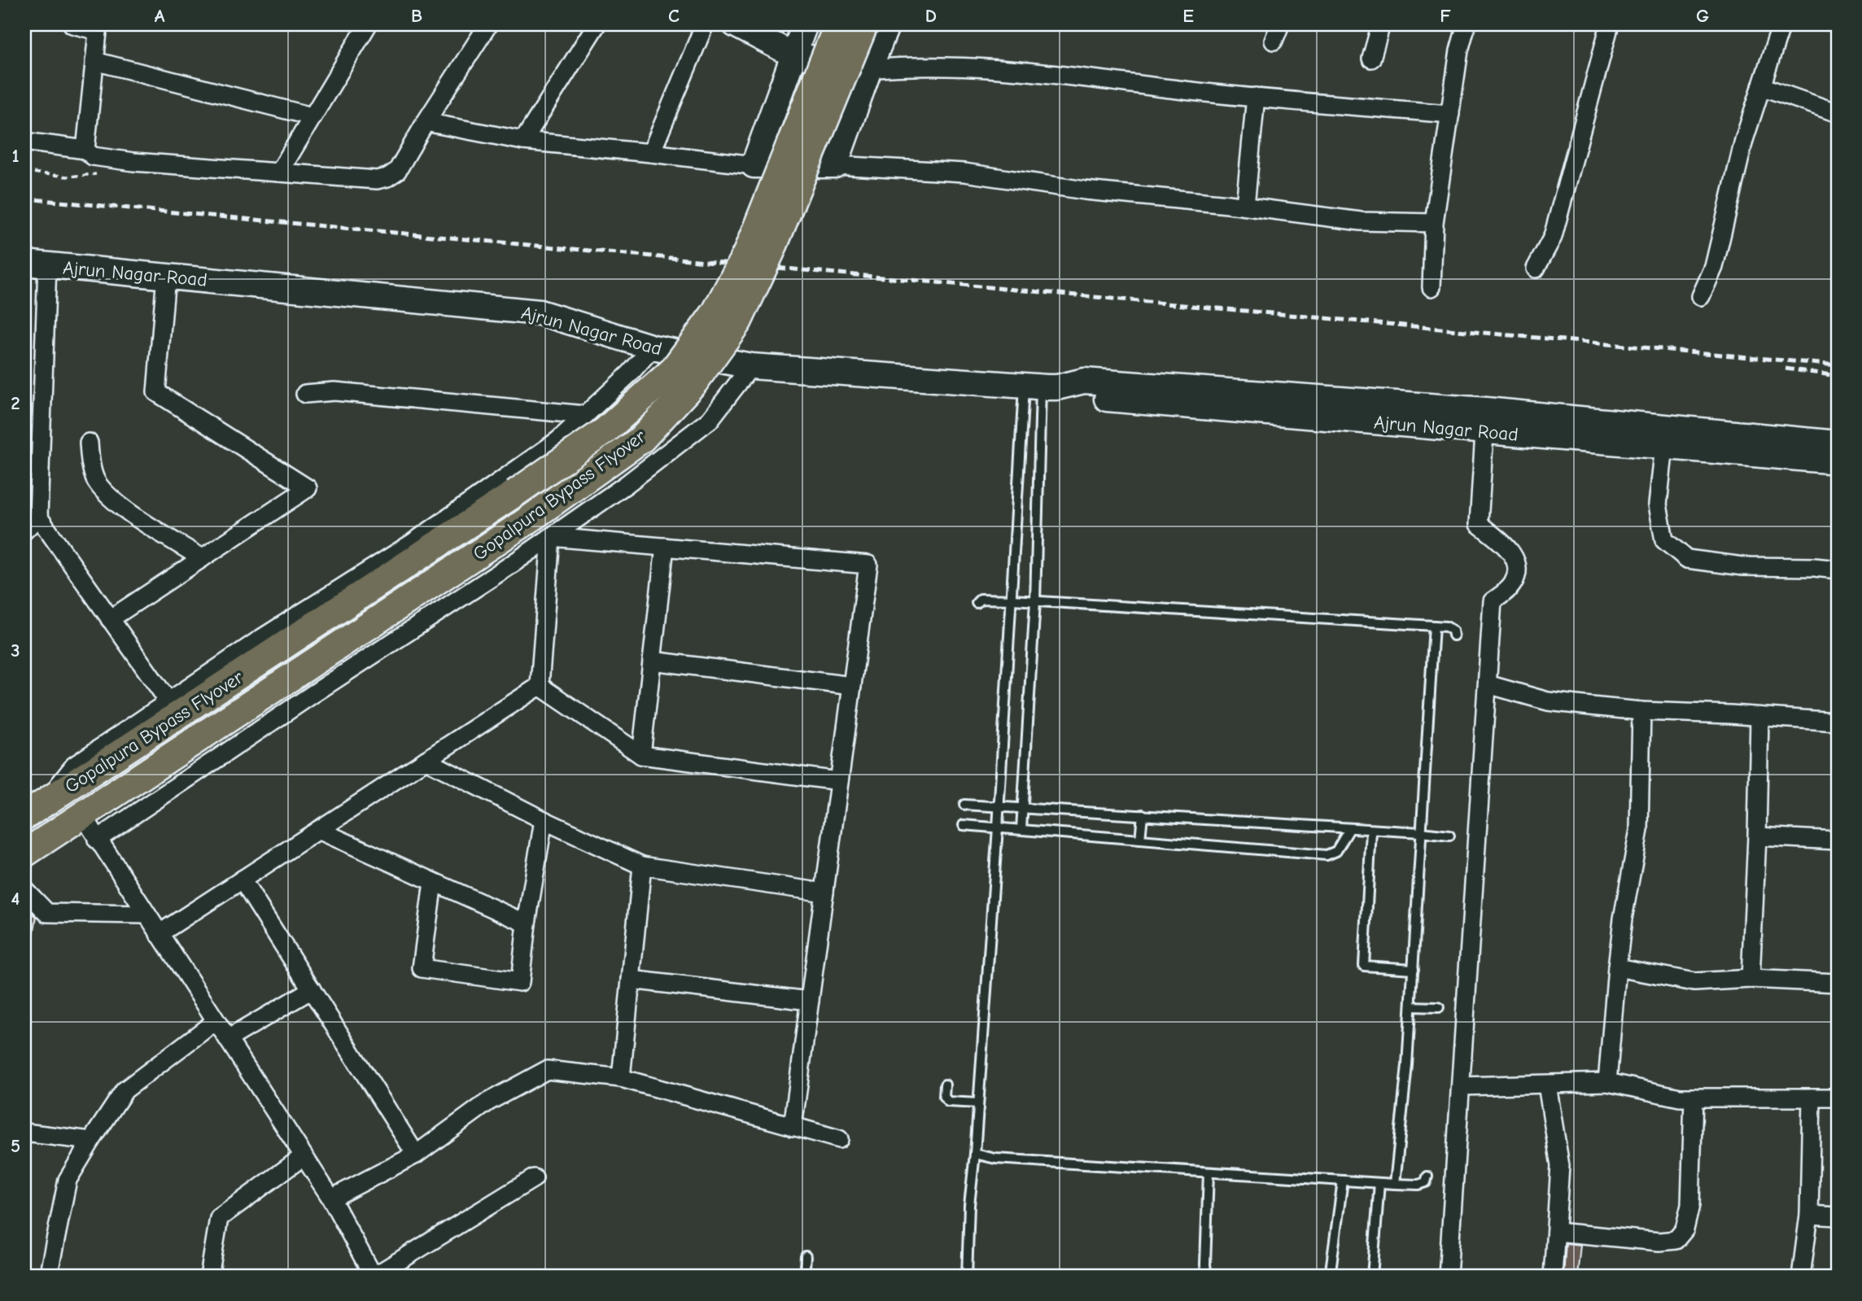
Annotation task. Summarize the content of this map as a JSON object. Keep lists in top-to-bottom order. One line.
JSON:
{"streets":{"main road":["Gopalpura Bypass Flyover"],"street":["Ajrun Nagar Road"]},"grid":{"columns":["A","B","C","D","E","F","G"],"rows":["1","2","3","4","5"]}}
